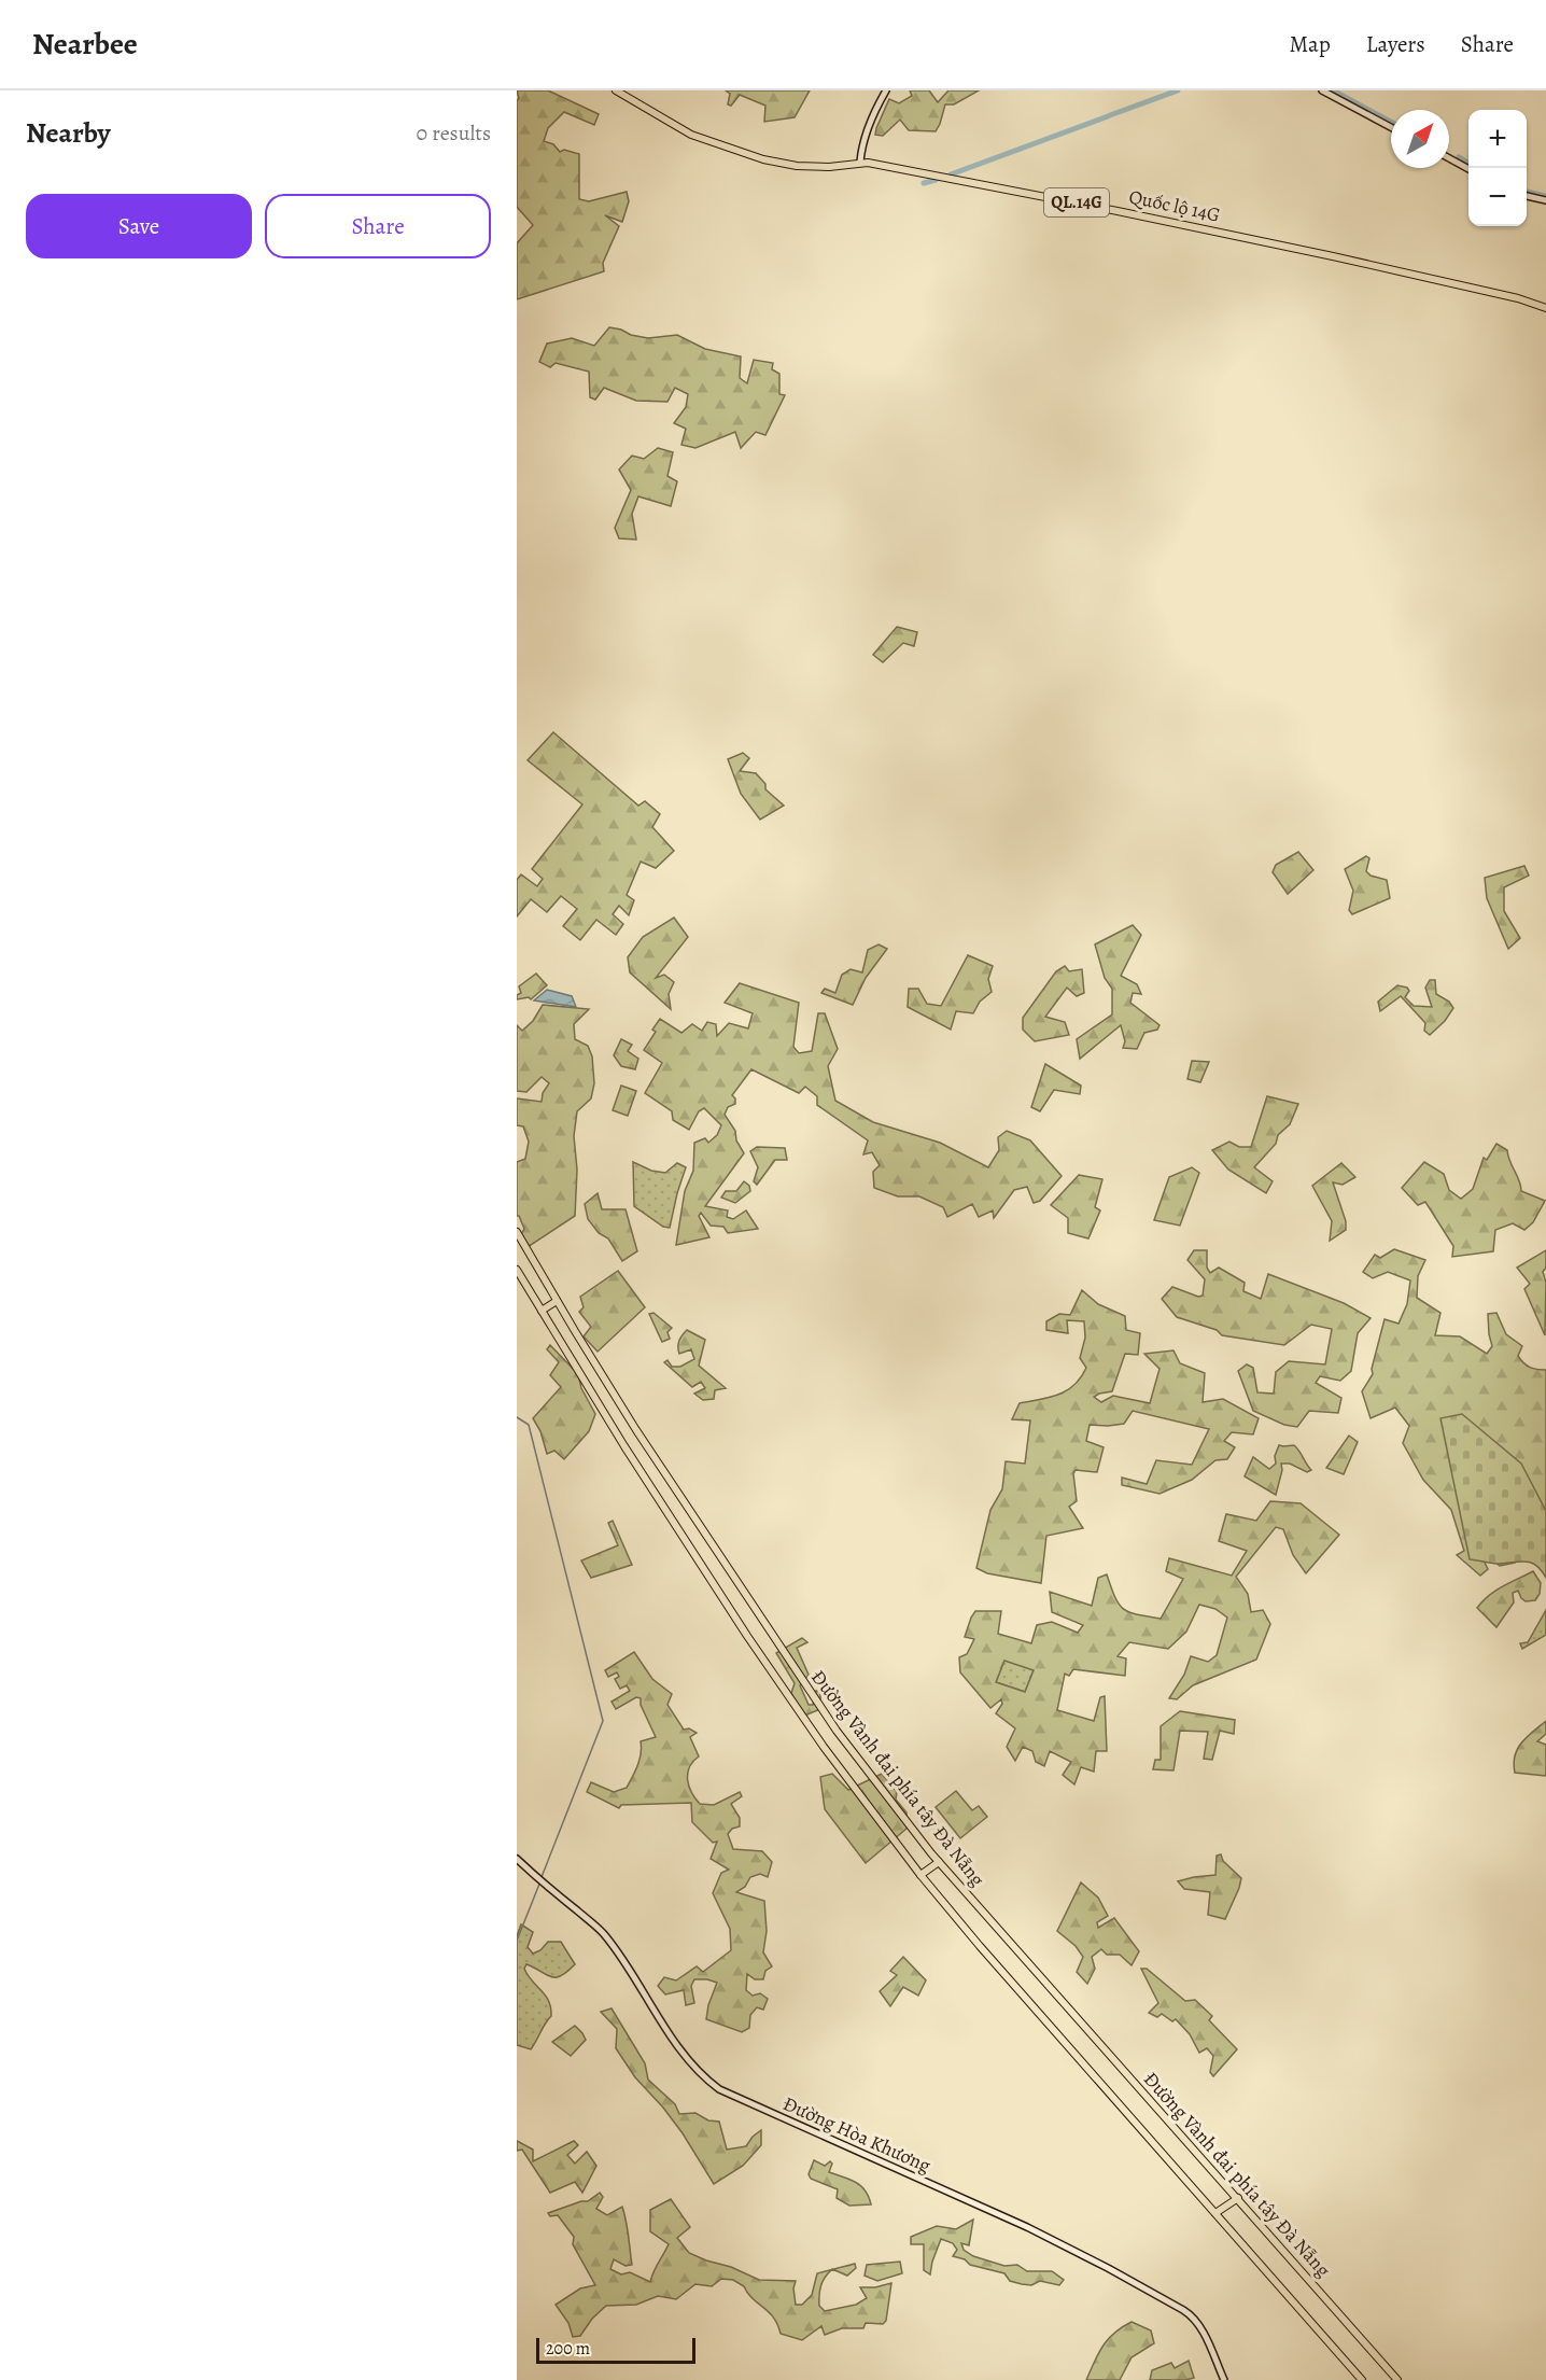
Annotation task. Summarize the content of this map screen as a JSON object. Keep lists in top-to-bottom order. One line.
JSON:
{"streets":{"main road":["QL.14G","Quốc lộ 14G","Đường Vành đai phía tây Đà Nẵng"],"street":["Đường Hòa Khương"]},"scale_bar":"200 m","north":"top right","page":{"header":"Nearbee","nav":["Map","Layers","Share"],"heading":["Nearby","0 results"],"map_buttons":["+","−"],"buttons":["Save","Share"],"scale":"200 m"}}
